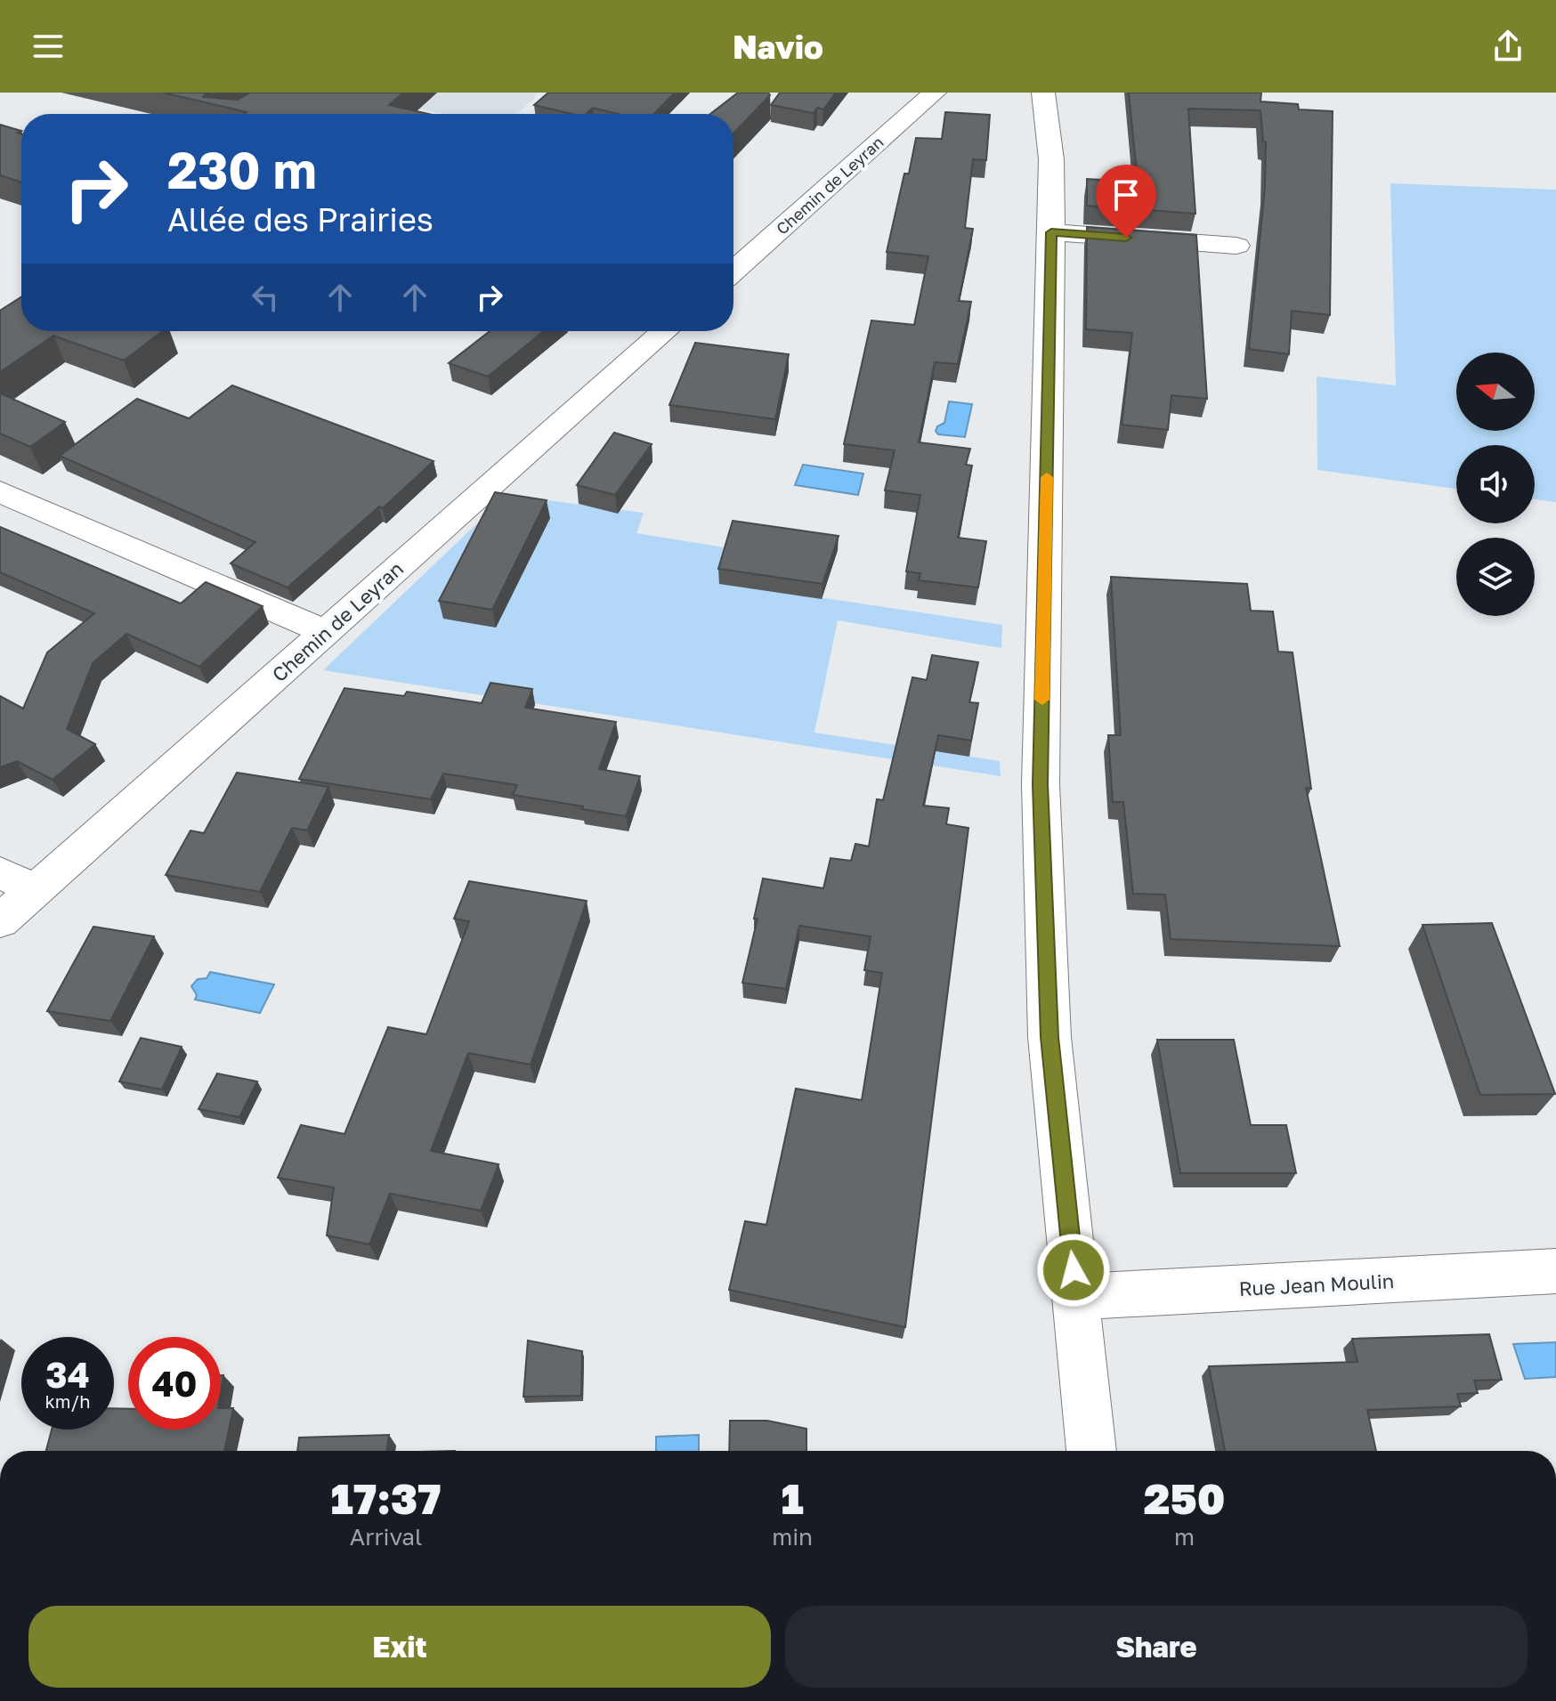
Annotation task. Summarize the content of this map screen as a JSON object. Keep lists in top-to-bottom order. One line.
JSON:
{"streets":{"street":["Chemin de Leyran","Rue Jean Moulin"]},"north":"left","page":{"header":"Navio","turn":["230 m","Allée des Prairies"],"speed":"34 km/h","limit":"40","eta":["17:37","Arrival","1","min","250","m"],"buttons":["Exit","Share"]}}
